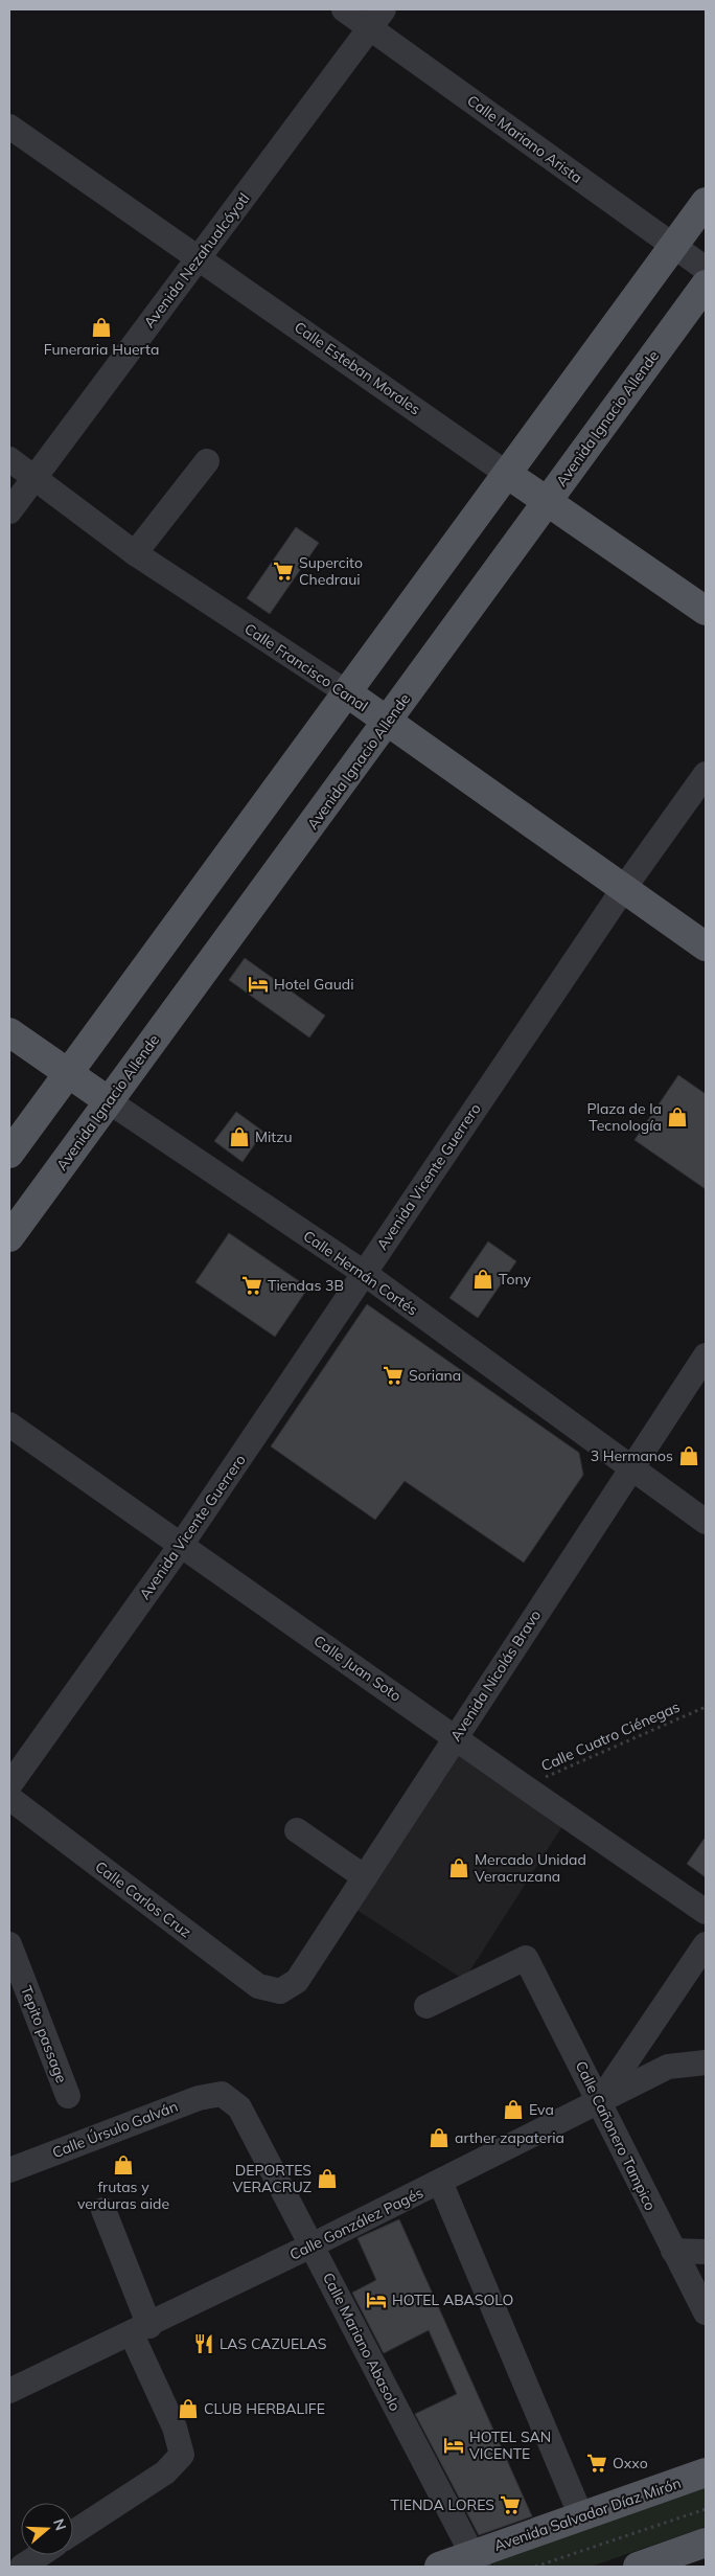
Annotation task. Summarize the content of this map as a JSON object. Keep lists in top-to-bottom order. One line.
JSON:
{"streets":{"main road":["Calle Esteban Morales","Avenida Ignacio Allende","Calle Francisco Canal","Calle Hernán Cortés","Avenida Salvador Díaz Mirón"],"street":["Calle Mariano Arista","Avenida Nezahualcóyotl","Avenida Vicente Guerrero","Calle Juan Soto","Avenida Nicolás Bravo","Calle Carlos Cruz","Tepito passage","Calle Úrsulo Galván","Calle Cañonero Tampico","Calle González Pagés","Calle Mariano Abasolo"],"path":["Calle Cuatro Ciénegas"]},"crossings":[["Calle Mariano Arista","Avenida Nezahualcóyotl"],["Avenida Nezahualcóyotl","Calle Esteban Morales"],["Avenida Nezahualcóyotl","Calle Francisco Canal"],["Calle Esteban Morales","Avenida Ignacio Allende"],["Avenida Ignacio Allende","Calle Francisco Canal"],["Avenida Ignacio Allende","Calle Hernán Cortés"],["Calle Francisco Canal","Avenida Vicente Guerrero"],["Avenida Vicente Guerrero","Calle Hernán Cortés"],["Avenida Vicente Guerrero","Calle Juan Soto"],["Calle Hernán Cortés","Avenida Nicolás Bravo"],["Calle Juan Soto","Avenida Nicolás Bravo"],["Calle Juan Soto","Calle Cuatro Ciénegas"],["Avenida Nicolás Bravo","Calle Carlos Cruz"],["Calle Úrsulo Galván","Calle Mariano Abasolo"],["Calle Cañonero Tampico","Calle González Pagés"],["Calle González Pagés","Calle Mariano Abasolo"],["Calle Mariano Abasolo","Avenida Salvador Díaz Mirón"]],"places":{"shop":["Funeraria Huerta","Plaza de la Tecnología","Mitzu","Tony","3 Hermanos","Mercado Unidad Veracruzana","Eva","arther zapateria","frutas y verduras aide","DEPORTES VERACRUZ","CLUB HERBALIFE"],"supermarket":["Supercito Chedraui","Tiendas 3B","Soriana","Oxxo","TIENDA LORES"],"hotel":["Hotel Gaudi","HOTEL ABASOLO","HOTEL SAN VICENTE"],"restaurant":["LAS CAZUELAS"]},"north":"right"}
